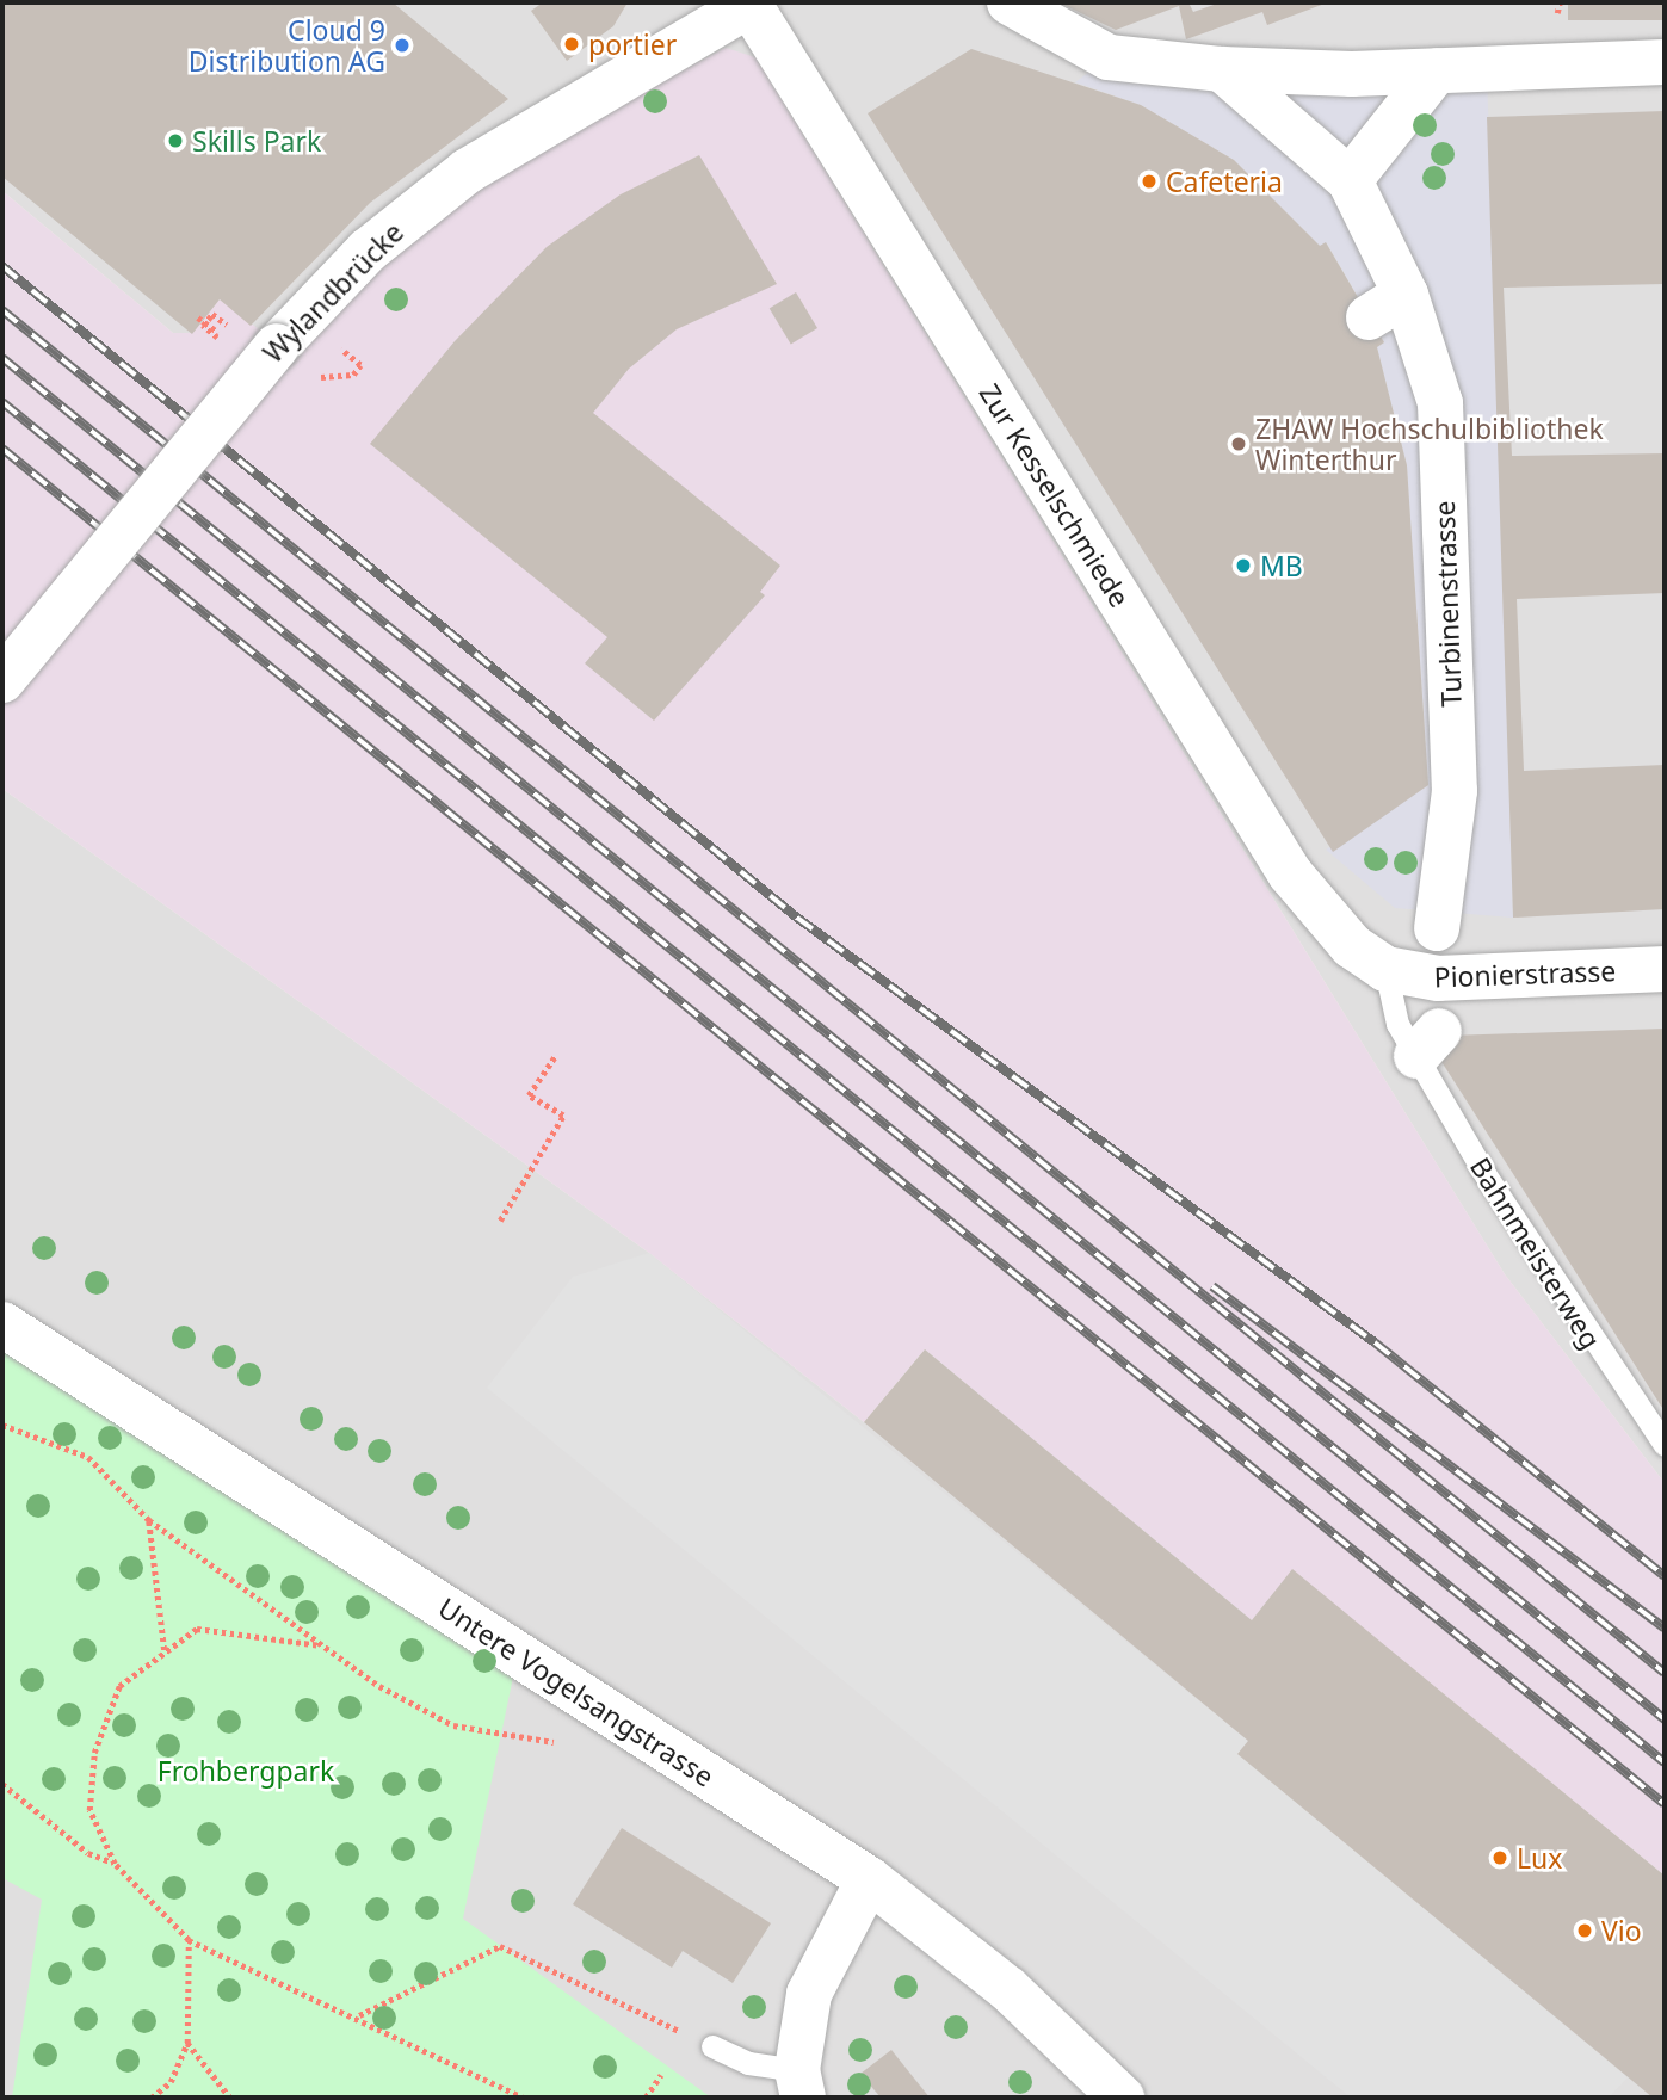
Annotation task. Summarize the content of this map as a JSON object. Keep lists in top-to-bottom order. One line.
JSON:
{"streets":{"street":["Wylandbrücke","Zur Kesselschmiede","Turbinenstrasse","Pionierstrasse","Untere Vogelsangstrasse"],"lane":["Bahnmeisterweg"]},"crossings":[["Wylandbrücke","Zur Kesselschmiede"],["Zur Kesselschmiede","Pionierstrasse"],["Zur Kesselschmiede","Bahnmeisterweg"],["Pionierstrasse","Bahnmeisterweg"]],"parks":["Frohbergpark"],"places":["portier","Cloud 9 Distribution AG","Skills Park","Cafeteria","ZHAW Hochschulbibliothek Winterthur","MB","Lux","Vio"]}
